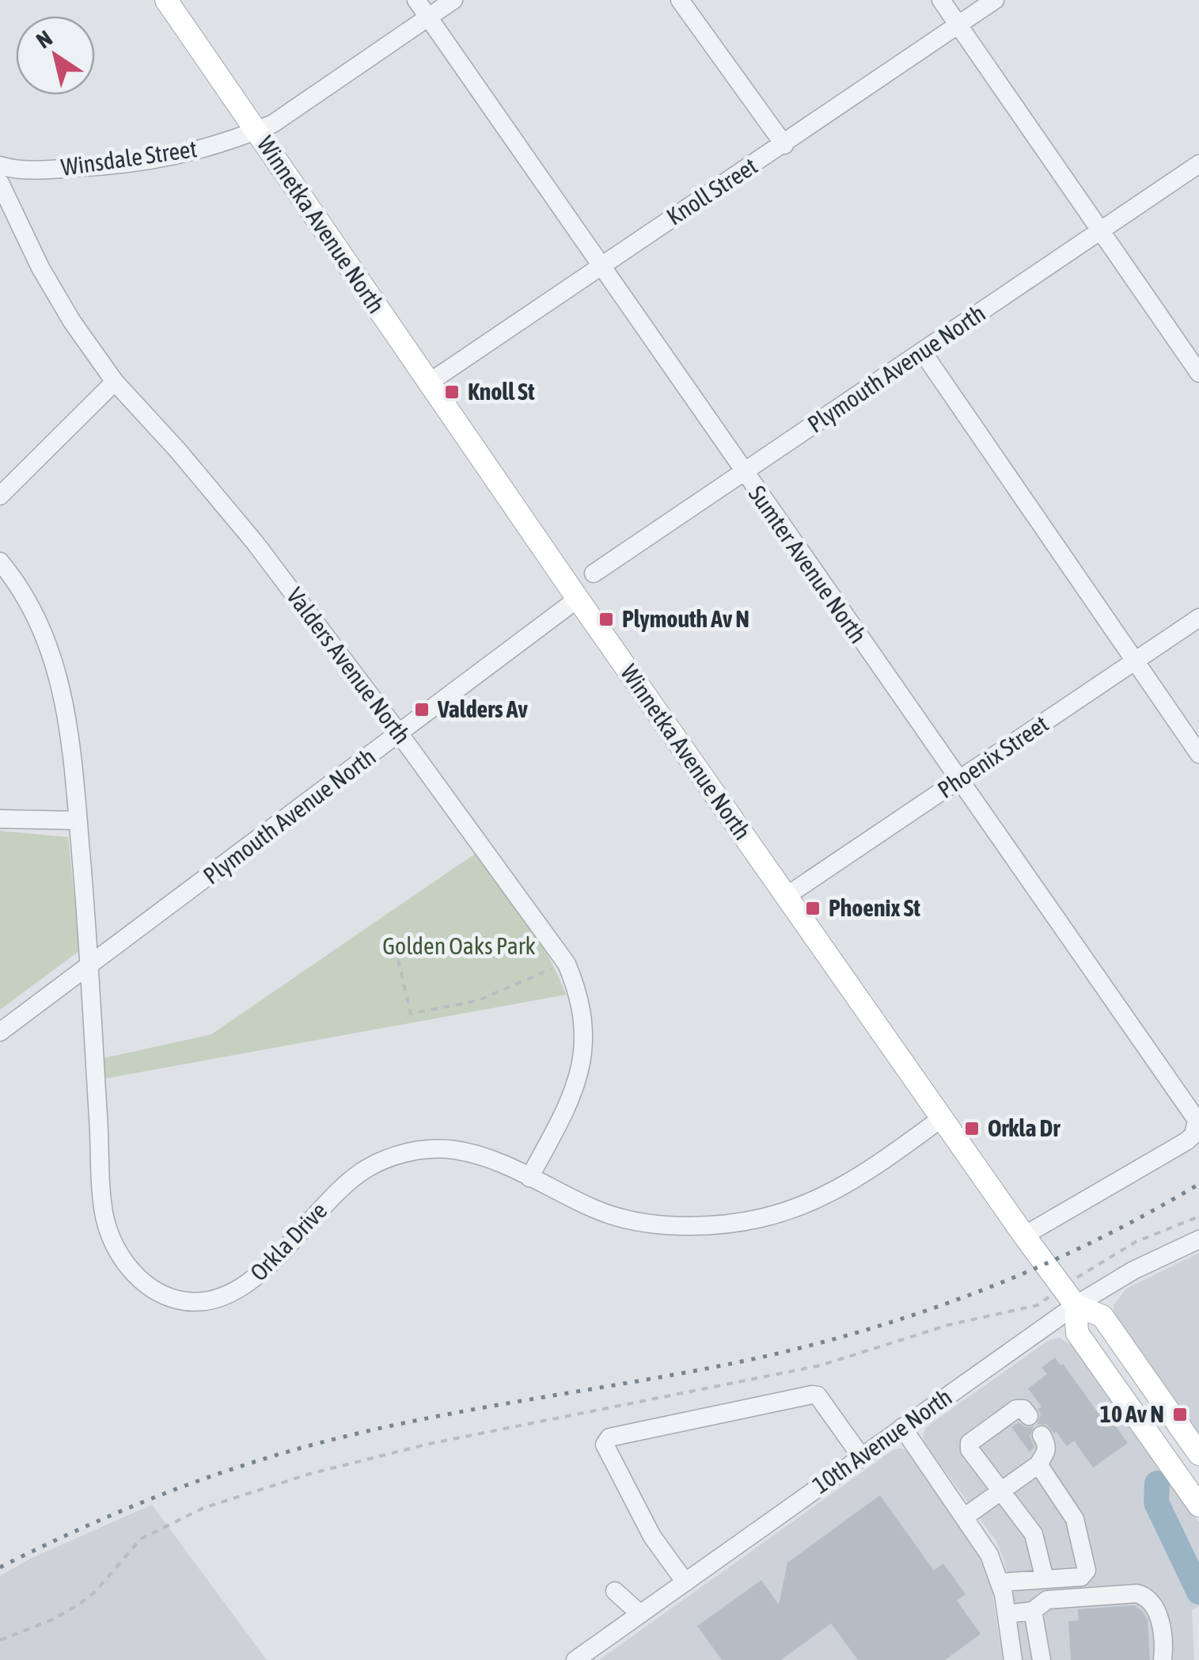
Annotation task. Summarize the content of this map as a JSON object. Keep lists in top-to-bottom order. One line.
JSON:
{"streets":{"main road":["Winnetka Avenue North"],"street":["Winsdale Street","Knoll Street","Plymouth Avenue North","Sumter Avenue North","Valders Avenue North","Phoenix Street","Orkla Drive","10th Avenue North"]},"crossings":[["Winsdale Street","Winnetka Avenue North"],["Winsdale Street","Sumter Avenue North"],["Knoll Street","Winnetka Avenue North"],["Knoll Street","Sumter Avenue North"],["Winnetka Avenue North","Plymouth Avenue North"],["Winnetka Avenue North","Sumter Avenue North"],["Winnetka Avenue North","Phoenix Street"],["Winnetka Avenue North","Orkla Drive"],["Winnetka Avenue North","10th Avenue North"],["Plymouth Avenue North","Sumter Avenue North"],["Plymouth Avenue North","Valders Avenue North"],["Plymouth Avenue North","Orkla Drive"],["Sumter Avenue North","Phoenix Street"],["Valders Avenue North","Orkla Drive"]],"parks":["Golden Oaks Park"],"places":{"transit":["Knoll St","Plymouth Av N","Valders Av","Phoenix St","Orkla Dr","10 Av N"]},"north":"top left"}
